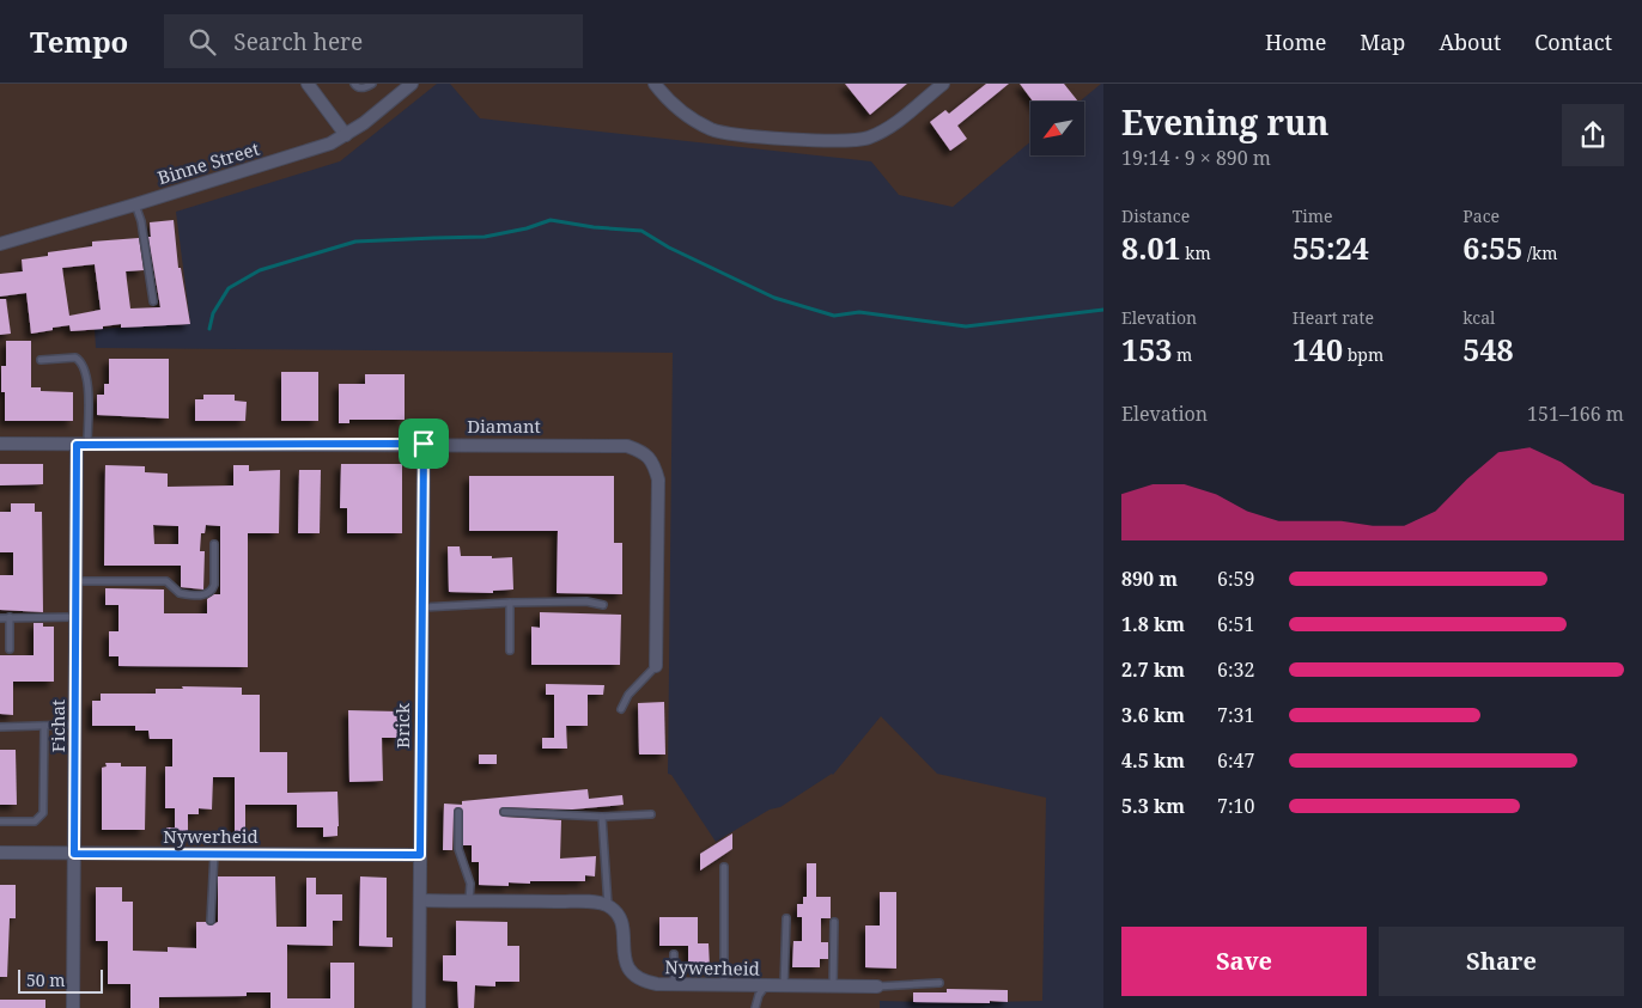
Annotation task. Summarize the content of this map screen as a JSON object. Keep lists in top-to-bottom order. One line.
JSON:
{"streets":{"street":["Binne Street","Diamant","Fichat","Brick","Nywerheid"]},"crossings":[["Diamant","Fichat"],["Diamant","Brick"],["Fichat","Nywerheid"],["Brick","Nywerheid"]],"scale_bar":"50 m","north":"bottom left","page":{"header":"Tempo","search":"Search here","nav":["Home","Map","About","Contact"],"heading":["Evening run","19:14 · 9 × 890 m"],"stats":[["Distance","8.01 km"],["Time","55:24"],["Pace","6:55 /km"],["Elevation","153 m"],["Heart rate","140 bpm"],["kcal","548"]],"chart":["Elevation","151–166 m"],"list":[{"name":"890 m","note":"6:59"},{"name":"1.8 km","note":"6:51"},{"name":"2.7 km","note":"6:32"},{"name":"3.6 km","note":"7:31"},{"name":"4.5 km","note":"6:47"},{"name":"5.3 km","note":"7:10"}],"buttons":["Save","Share"],"scale":"50 m"}}
